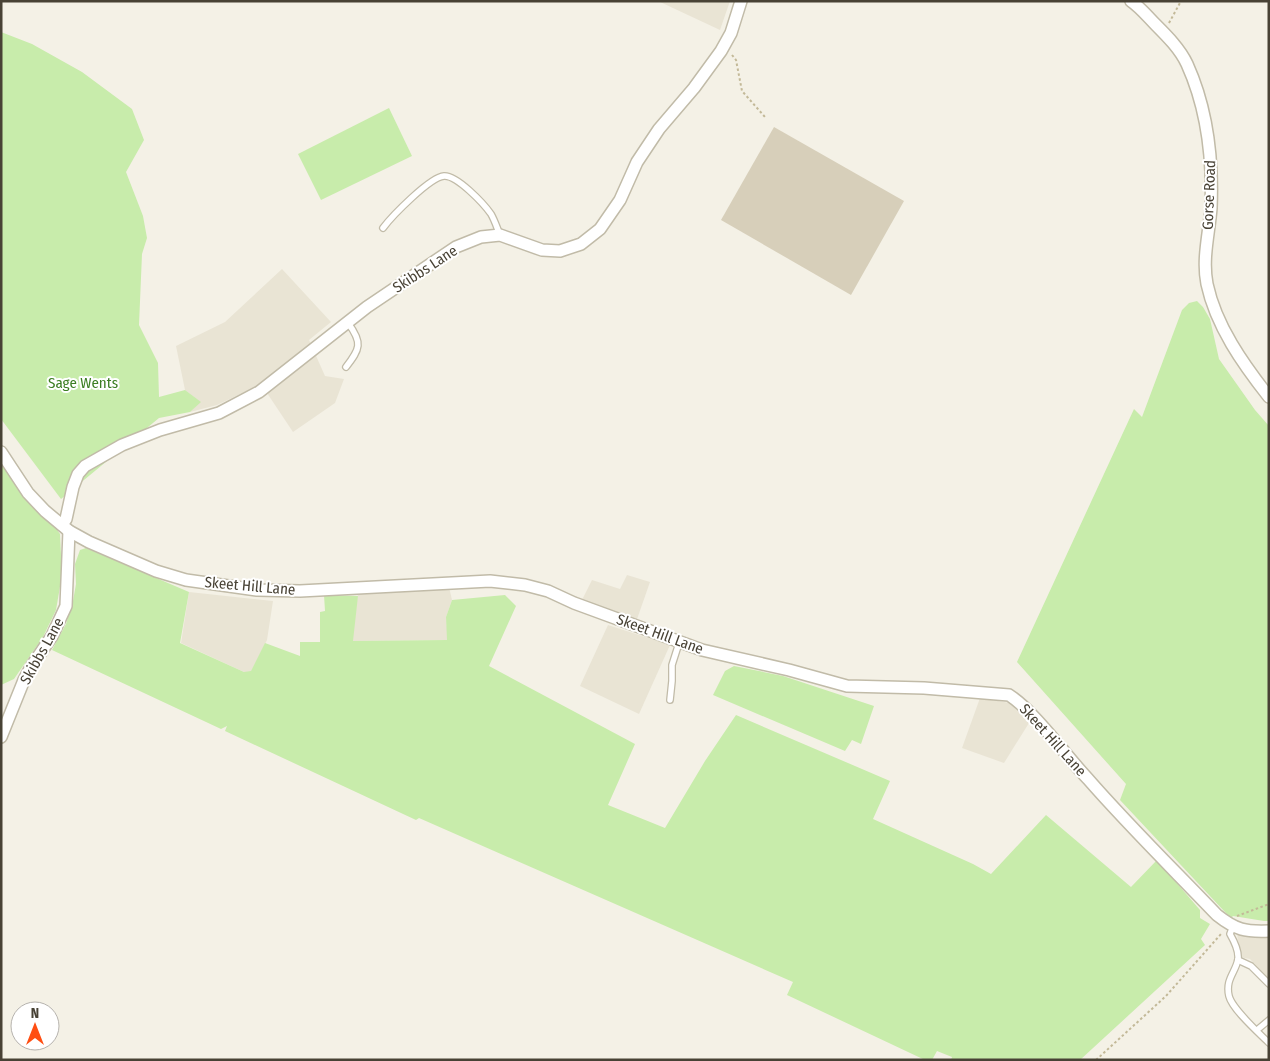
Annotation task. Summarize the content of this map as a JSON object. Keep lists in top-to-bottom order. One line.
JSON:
{"streets":{"street":["Gorse Road","Skibbs Lane","Skeet Hill Lane"]},"crossings":[["Skibbs Lane","Skeet Hill Lane"]],"parks":["Sage Wents"],"north":"top"}
